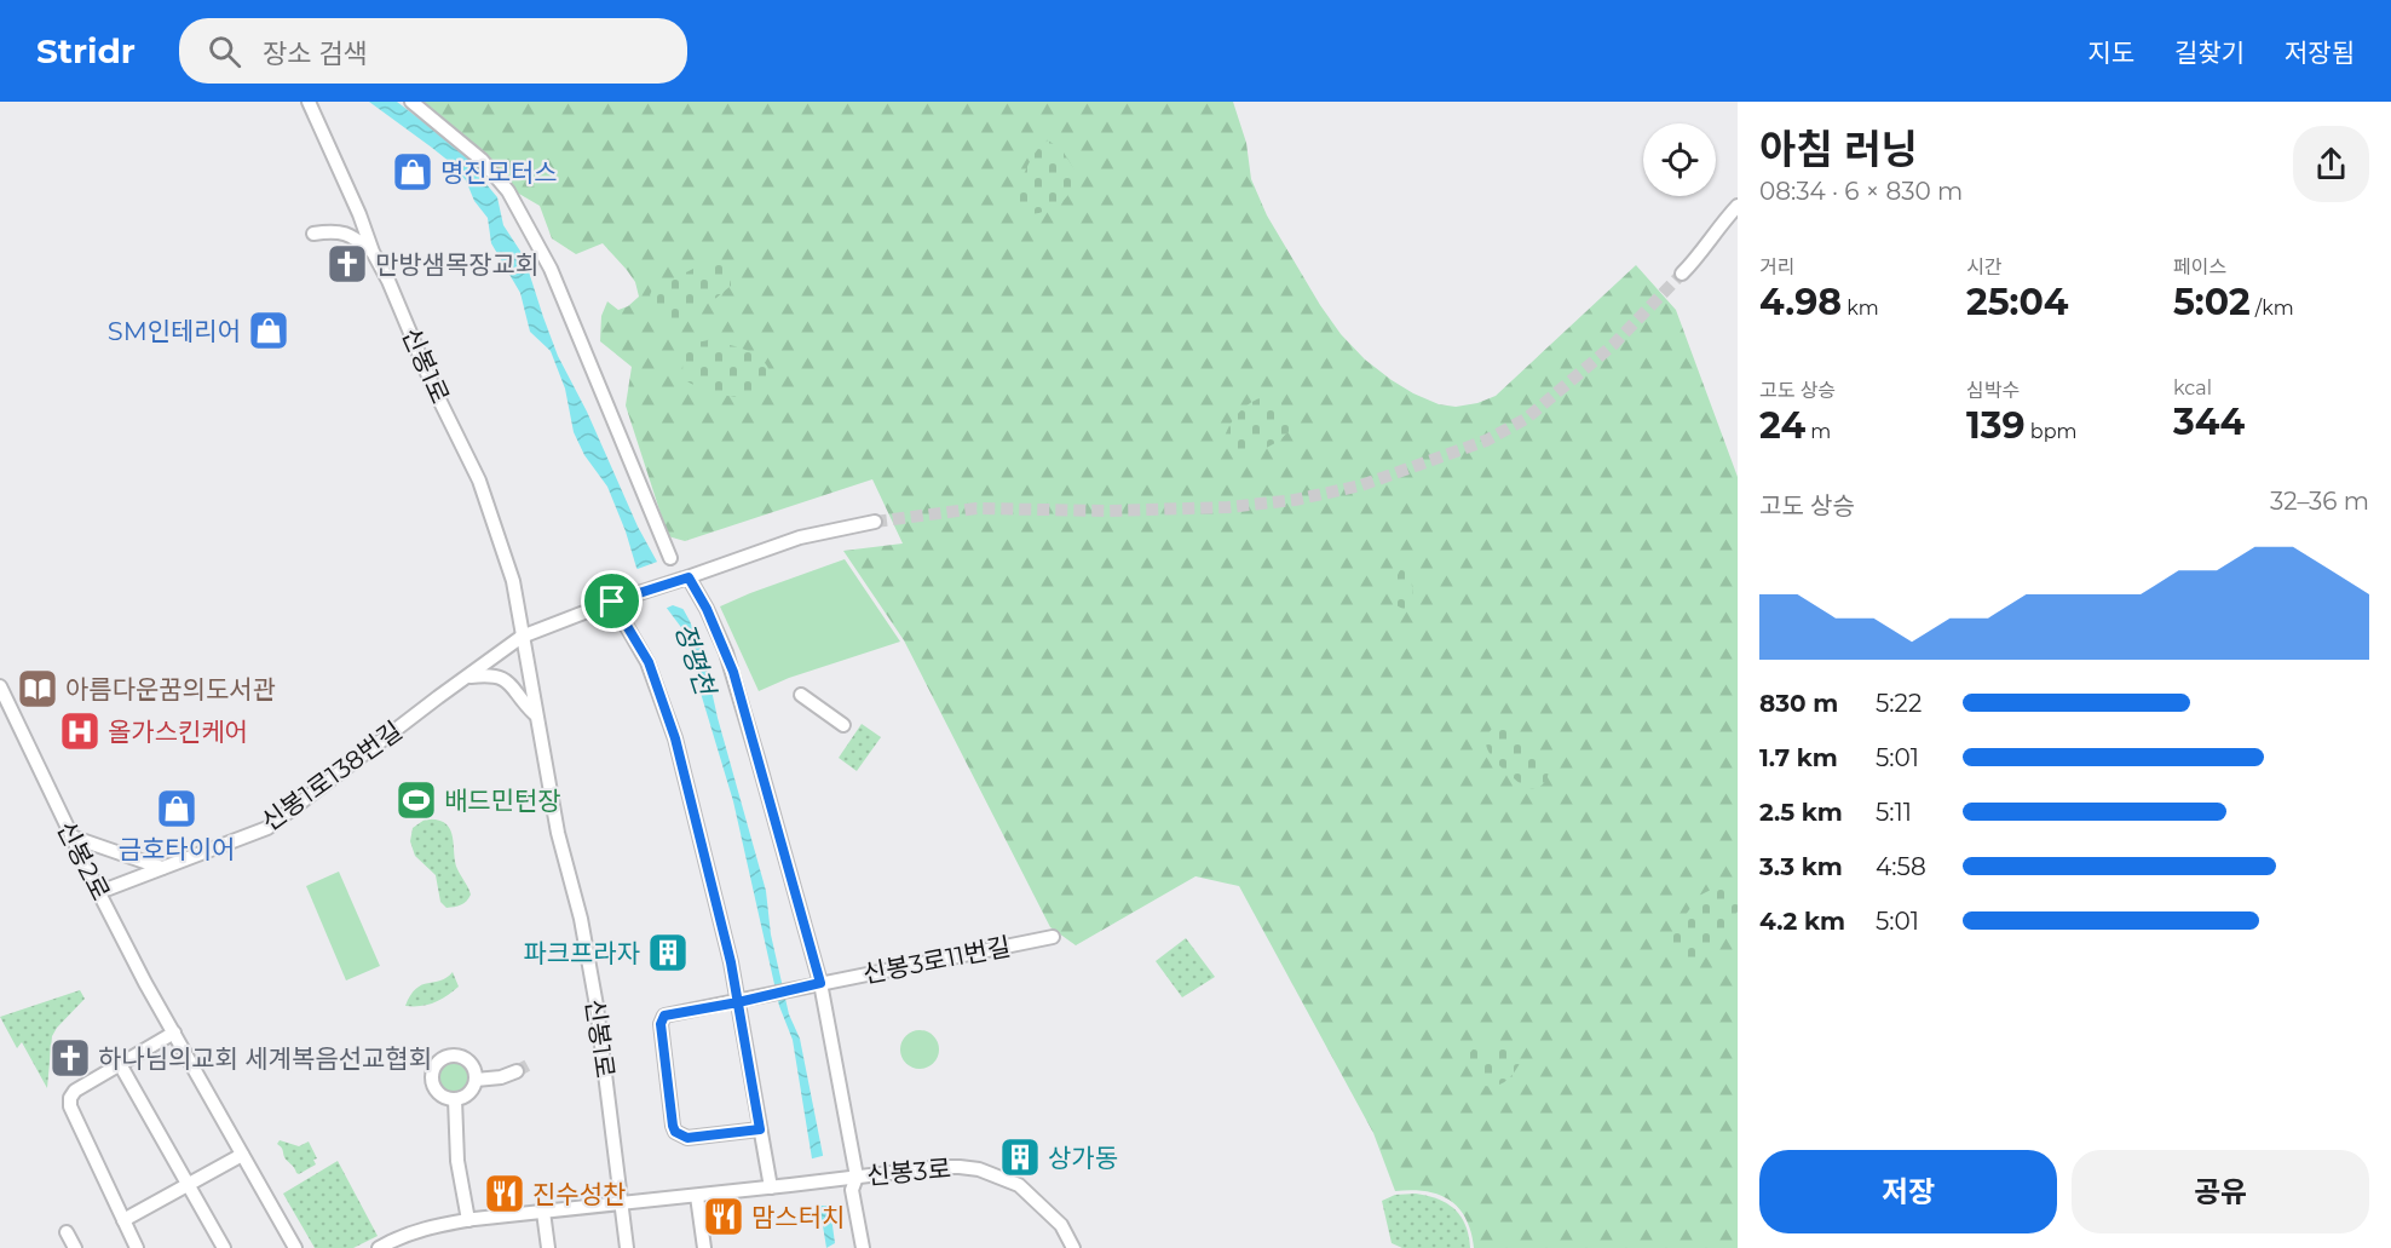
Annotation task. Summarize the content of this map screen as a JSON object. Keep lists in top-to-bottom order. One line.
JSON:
{"streets":{"street":["신봉1로","신봉1로138번길","신봉2로","신봉3로11번길","신봉3로"]},"crossings":[["신봉1로","신봉1로138번길"],["신봉1로138번길","신봉2로"]],"water":["정평천"],"places":{"shop":["명진모터스","SM인테리어","금호타이어"],"church":["만방샘목장교회","하나님의교회 세계복음선교협회"],"library":["아름다운꿈의도서관"],"hospital":["올가스킨케어"],"sports":["배드민턴장"],"building":["파크프라자","상가동"],"restaurant":["진수성찬","맘스터치"]},"page":{"header":"Stridr","search":"장소 검색","nav":["지도","길찾기","저장됨"],"heading":["아침 러닝","08:34 · 6 × 830 m"],"stats":[["거리","4.98 km"],["시간","25:04"],["페이스","5:02 /km"],["고도 상승","24 m"],["심박수","139 bpm"],["kcal","344"]],"chart":["고도 상승","32–36 m"],"list":[{"name":"830 m","note":"5:22"},{"name":"1.7 km","note":"5:01"},{"name":"2.5 km","note":"5:11"},{"name":"3.3 km","note":"4:58"},{"name":"4.2 km","note":"5:01"}],"buttons":["저장","공유"]}}
